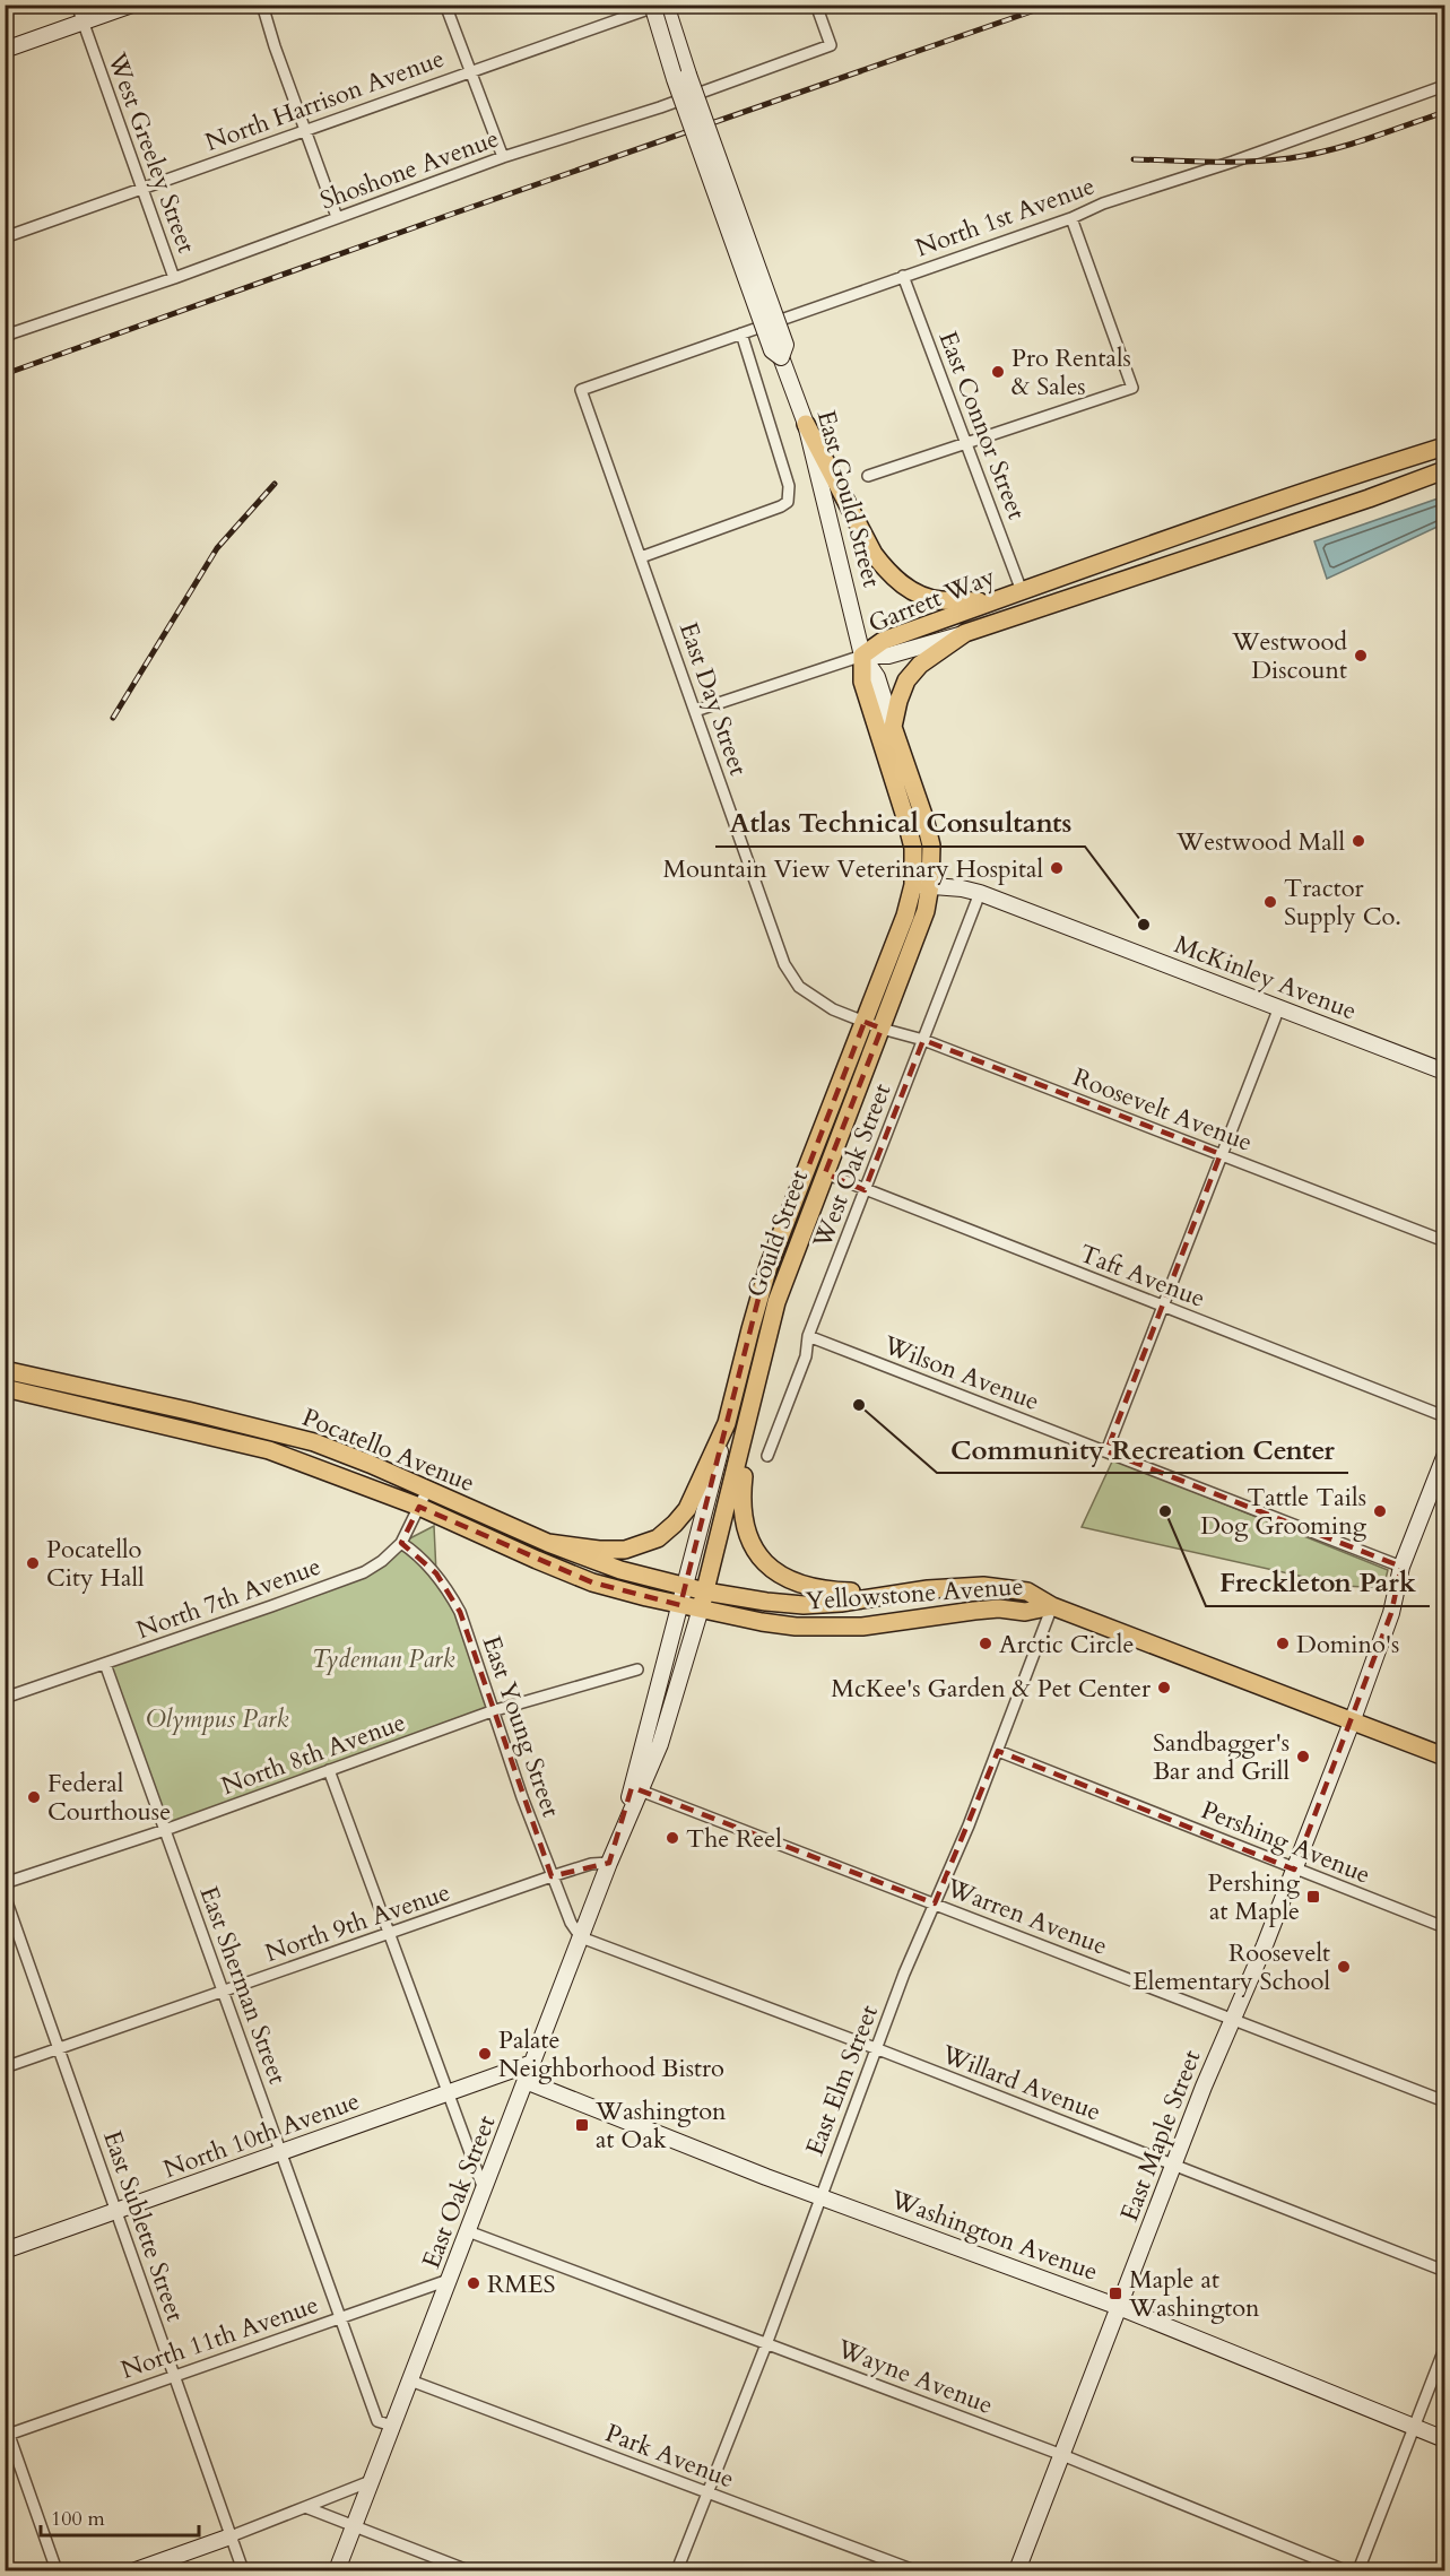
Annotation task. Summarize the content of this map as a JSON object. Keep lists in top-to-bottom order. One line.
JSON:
{"streets":{"main road":["East Gould Street","Garrett Way","Gould Street","Pocatello Avenue","Yellowstone Avenue"],"street":["North Harrison Avenue","West Greeley Street","Shoshone Avenue","North 1st Avenue","East Connor Street","East Day Street","McKinley Avenue","Roosevelt Avenue","West Oak Street","Taft Avenue","Wilson Avenue","North 7th Avenue","East Young Street","North 8th Avenue","Pershing Avenue","Warren Avenue","North 9th Avenue","East Sherman Street","East Elm Street","Willard Avenue","North 10th Avenue","East Maple Street","East Oak Street","East Sublette Street","Washington Avenue","North 11th Avenue","Wayne Avenue","Park Avenue"]},"crossings":[["North Harrison Avenue","West Greeley Street"],["West Greeley Street","Shoshone Avenue"],["North 1st Avenue","East Connor Street"],["North 1st Avenue","East Day Street"],["East Connor Street","Garrett Way"],["East Gould Street","Garrett Way"],["East Gould Street","McKinley Avenue"],["East Gould Street","Gould Street"],["East Day Street","Roosevelt Avenue"],["East Day Street","Gould Street"],["McKinley Avenue","West Oak Street"],["McKinley Avenue","Gould Street"],["Roosevelt Avenue","West Oak Street"],["Roosevelt Avenue","Gould Street"],["West Oak Street","Taft Avenue"],["West Oak Street","Wilson Avenue"],["Gould Street","Taft Avenue"],["Gould Street","Pocatello Avenue"],["Gould Street","Yellowstone Avenue"],["Gould Street","East Oak Street"],["Wilson Avenue","East Maple Street"],["Pocatello Avenue","Yellowstone Avenue"],["Pocatello Avenue","North 7th Avenue"],["Pocatello Avenue","East Oak Street"],["Yellowstone Avenue","East Elm Street"],["Yellowstone Avenue","East Maple Street"],["Yellowstone Avenue","East Oak Street"],["North 7th Avenue","East Young Street"],["North 7th Avenue","East Sherman Street"],["East Young Street","North 8th Avenue"],["East Young Street","North 9th Avenue"],["East Young Street","Willard Avenue"],["East Young Street","East Oak Street"],["North 8th Avenue","East Sherman Street"],["Pershing Avenue","East Elm Street"],["Pershing Avenue","East Maple Street"],["Warren Avenue","East Elm Street"],["Warren Avenue","East Maple Street"],["Warren Avenue","East Oak Street"],["North 9th Avenue","East Sherman Street"],["North 9th Avenue","East Oak Street"],["North 9th Avenue","East Sublette Street"],["East Sherman Street","North 10th Avenue"],["East Sherman Street","East Oak Street"],["East Sherman Street","North 11th Avenue"],["East Elm Street","Willard Avenue"],["East Elm Street","Washington Avenue"],["East Elm Street","Wayne Avenue"],["East Elm Street","Park Avenue"],["Willard Avenue","East Maple Street"],["Willard Avenue","East Oak Street"],["North 10th Avenue","East Oak Street"],["North 10th Avenue","East Sublette Street"],["East Maple Street","Washington Avenue"],["East Maple Street","Wayne Avenue"],["East Oak Street","Washington Avenue"],["East Oak Street","North 11th Avenue"],["East Oak Street","Wayne Avenue"],["East Oak Street","Park Avenue"],["East Sublette Street","North 11th Avenue"]],"parks":["Tydeman Park","Olympus Park"],"places":{"other":["Pro Rentals & Sales","Westwood Discount","Westwood Mall","Mountain View Veterinary Hospital","Tractor Supply Co.","Atlas Technical Consultants","Community Recreation Center","Freckleton Park","Tattle Tails Dog Grooming","Pocatello City Hall","Arctic Circle","Domino's","McKee's Garden & Pet Center","Sandbagger's Bar and Grill","Federal Courthouse","The Reel","Roosevelt Elementary School","Palate Neighborhood Bistro","RMES"],"transit":["Pershing at Maple","Washington at Oak","Maple at Washington"]},"scale_bar":"100 m"}
